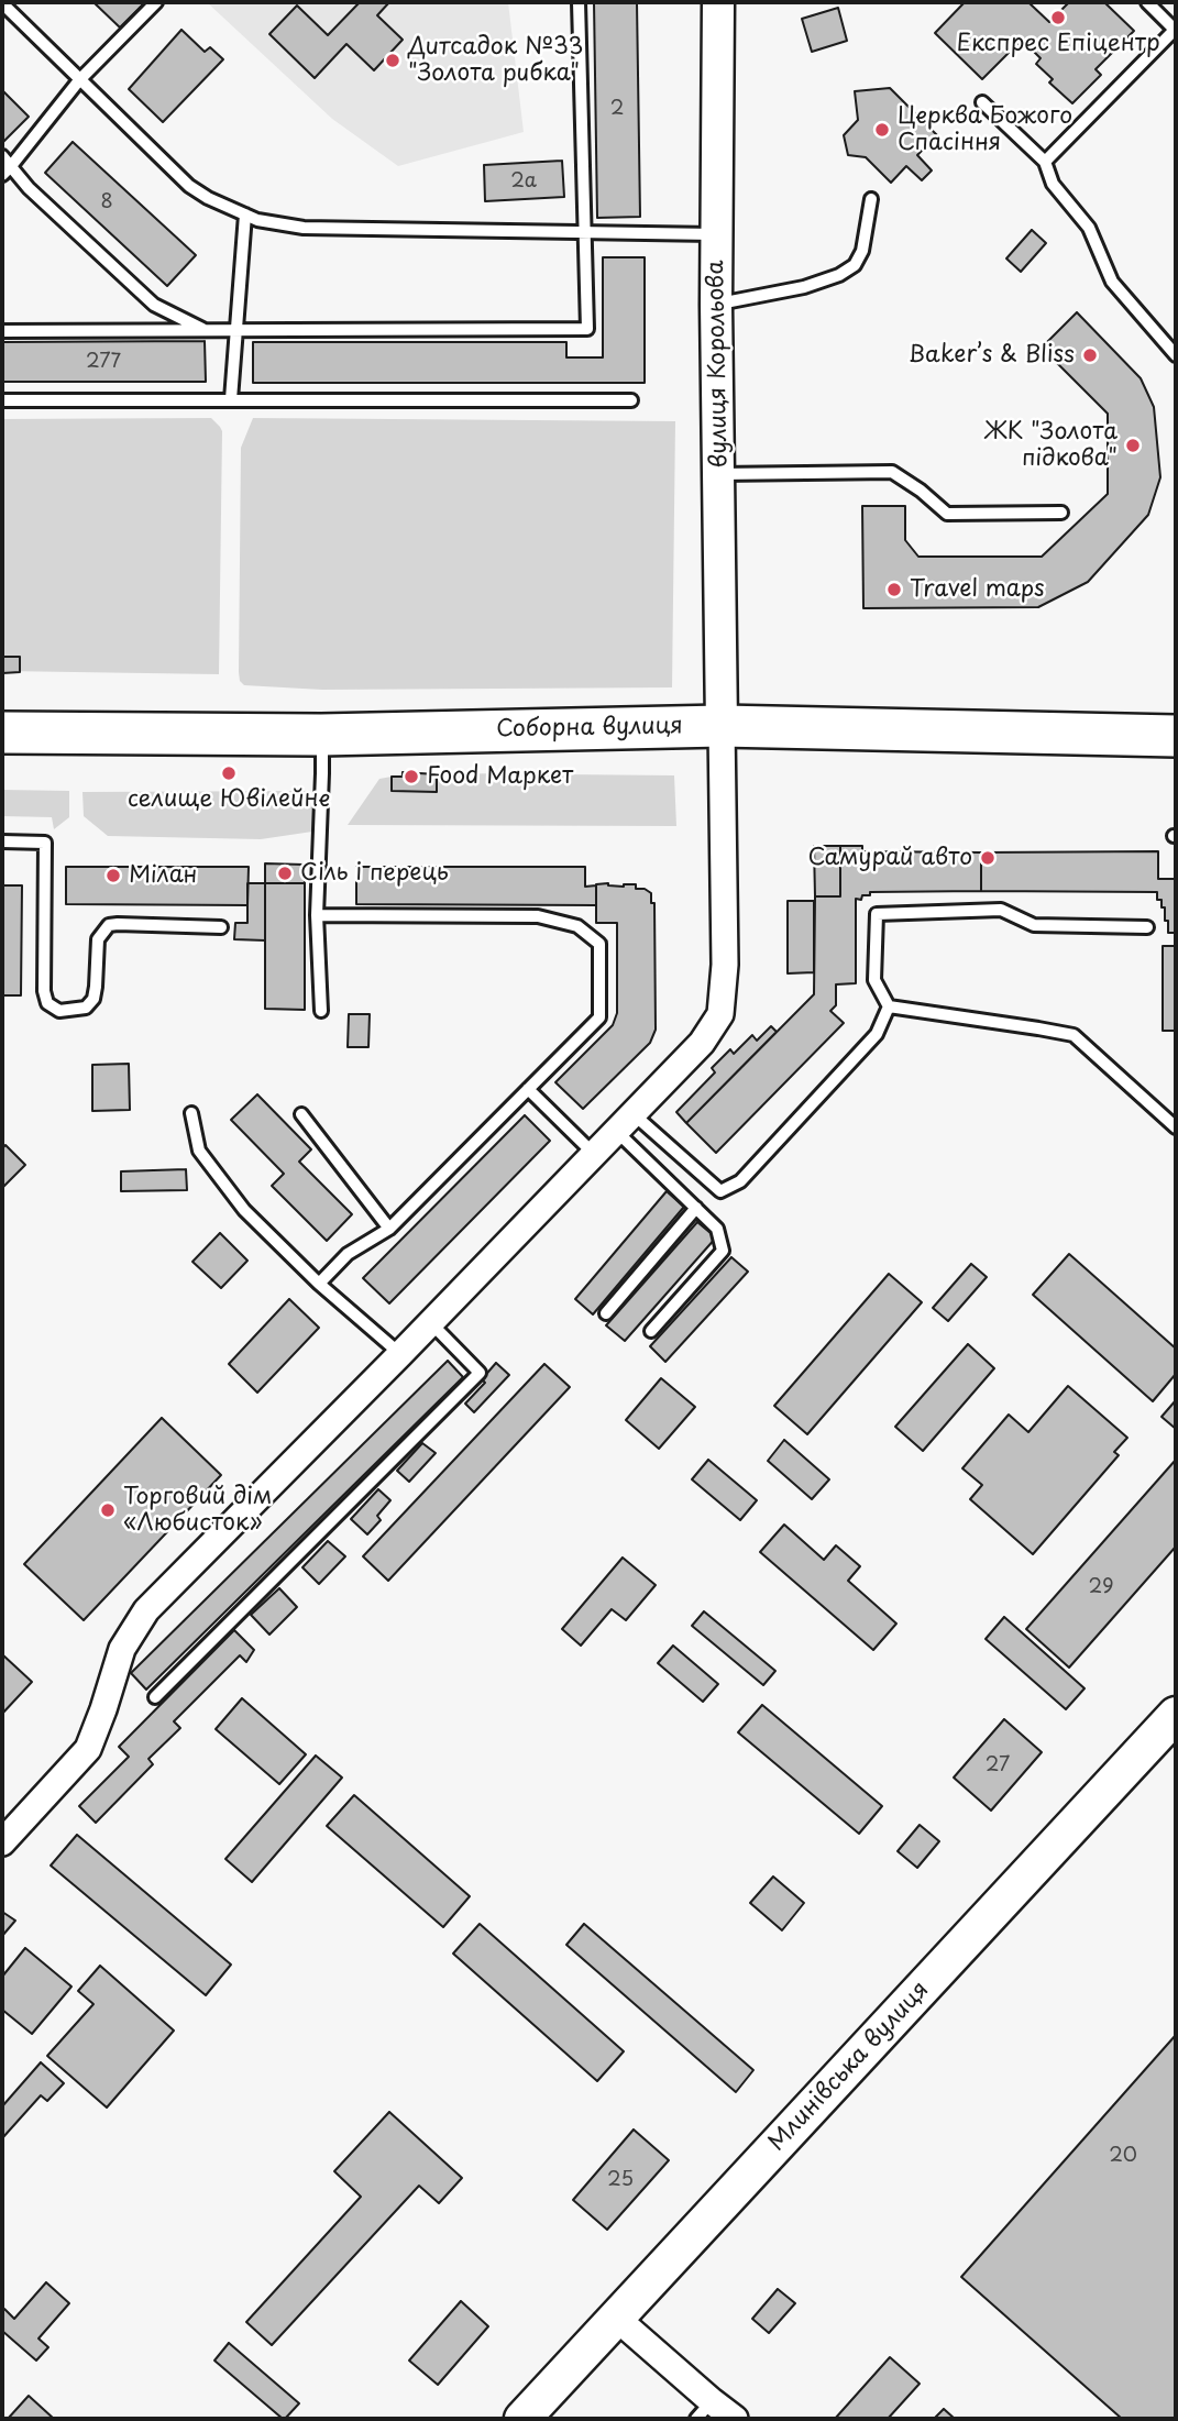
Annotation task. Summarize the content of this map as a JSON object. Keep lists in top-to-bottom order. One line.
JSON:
{"streets":{"main road":["Соборна вулиця","Млинівська вулиця"],"street":["вулиця Корольова"]},"crossings":[["вулиця Корольова","Соборна вулиця"]],"places":["Експрес Епіцентр","Дитсадок №33 \"Золота рибка\"","Церква Божого Спасіння","Bakerʼs & Bliss","ЖК \"Золота підкова\"","Travel maps","селище Ювілейне","Food Маркет","Самурай авто","Сіль і перець","Мілан","Торговий дім «Любисток»"],"house_numbers":["2","2а","8","277","29","27","20","25"]}
